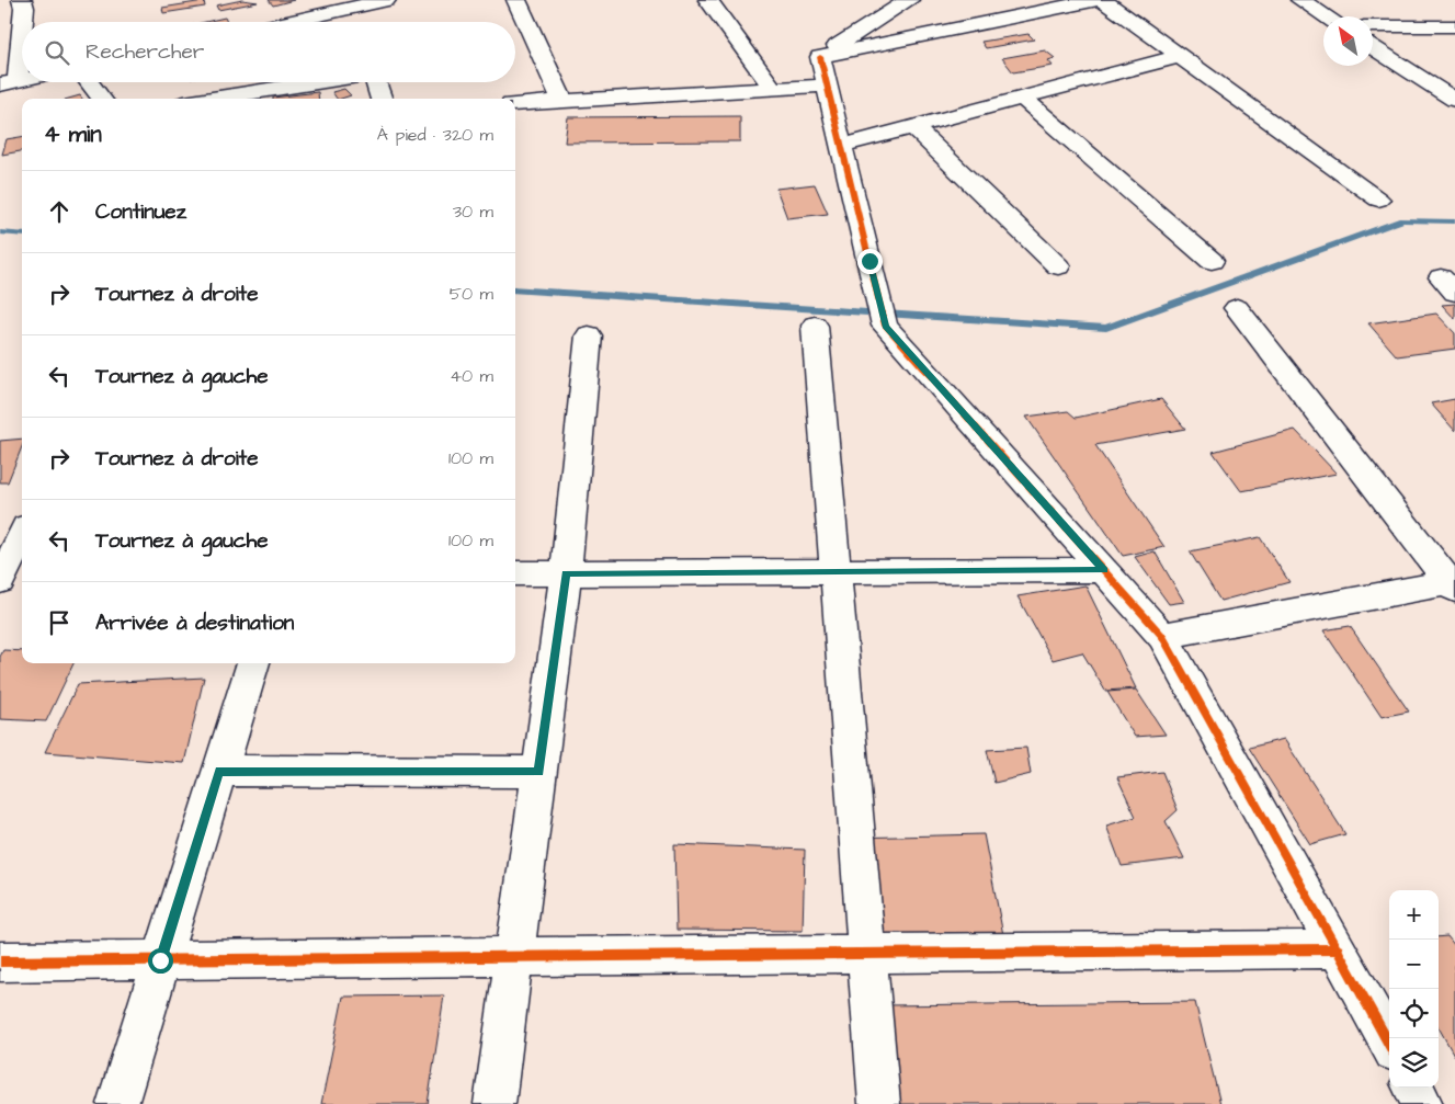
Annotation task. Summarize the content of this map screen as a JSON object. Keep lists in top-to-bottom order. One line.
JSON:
{"north":"top left","page":{"search":"Rechercher","heading":["4 min","À pied · 320 m"],"list":[["Continuez","30 m"],["Tournez à droite","50 m"],["Tournez à gauche","40 m"],["Tournez à droite","100 m"],["Tournez à gauche","100 m"],"Arrivée à destination"],"map_buttons":["+","−"]}}
